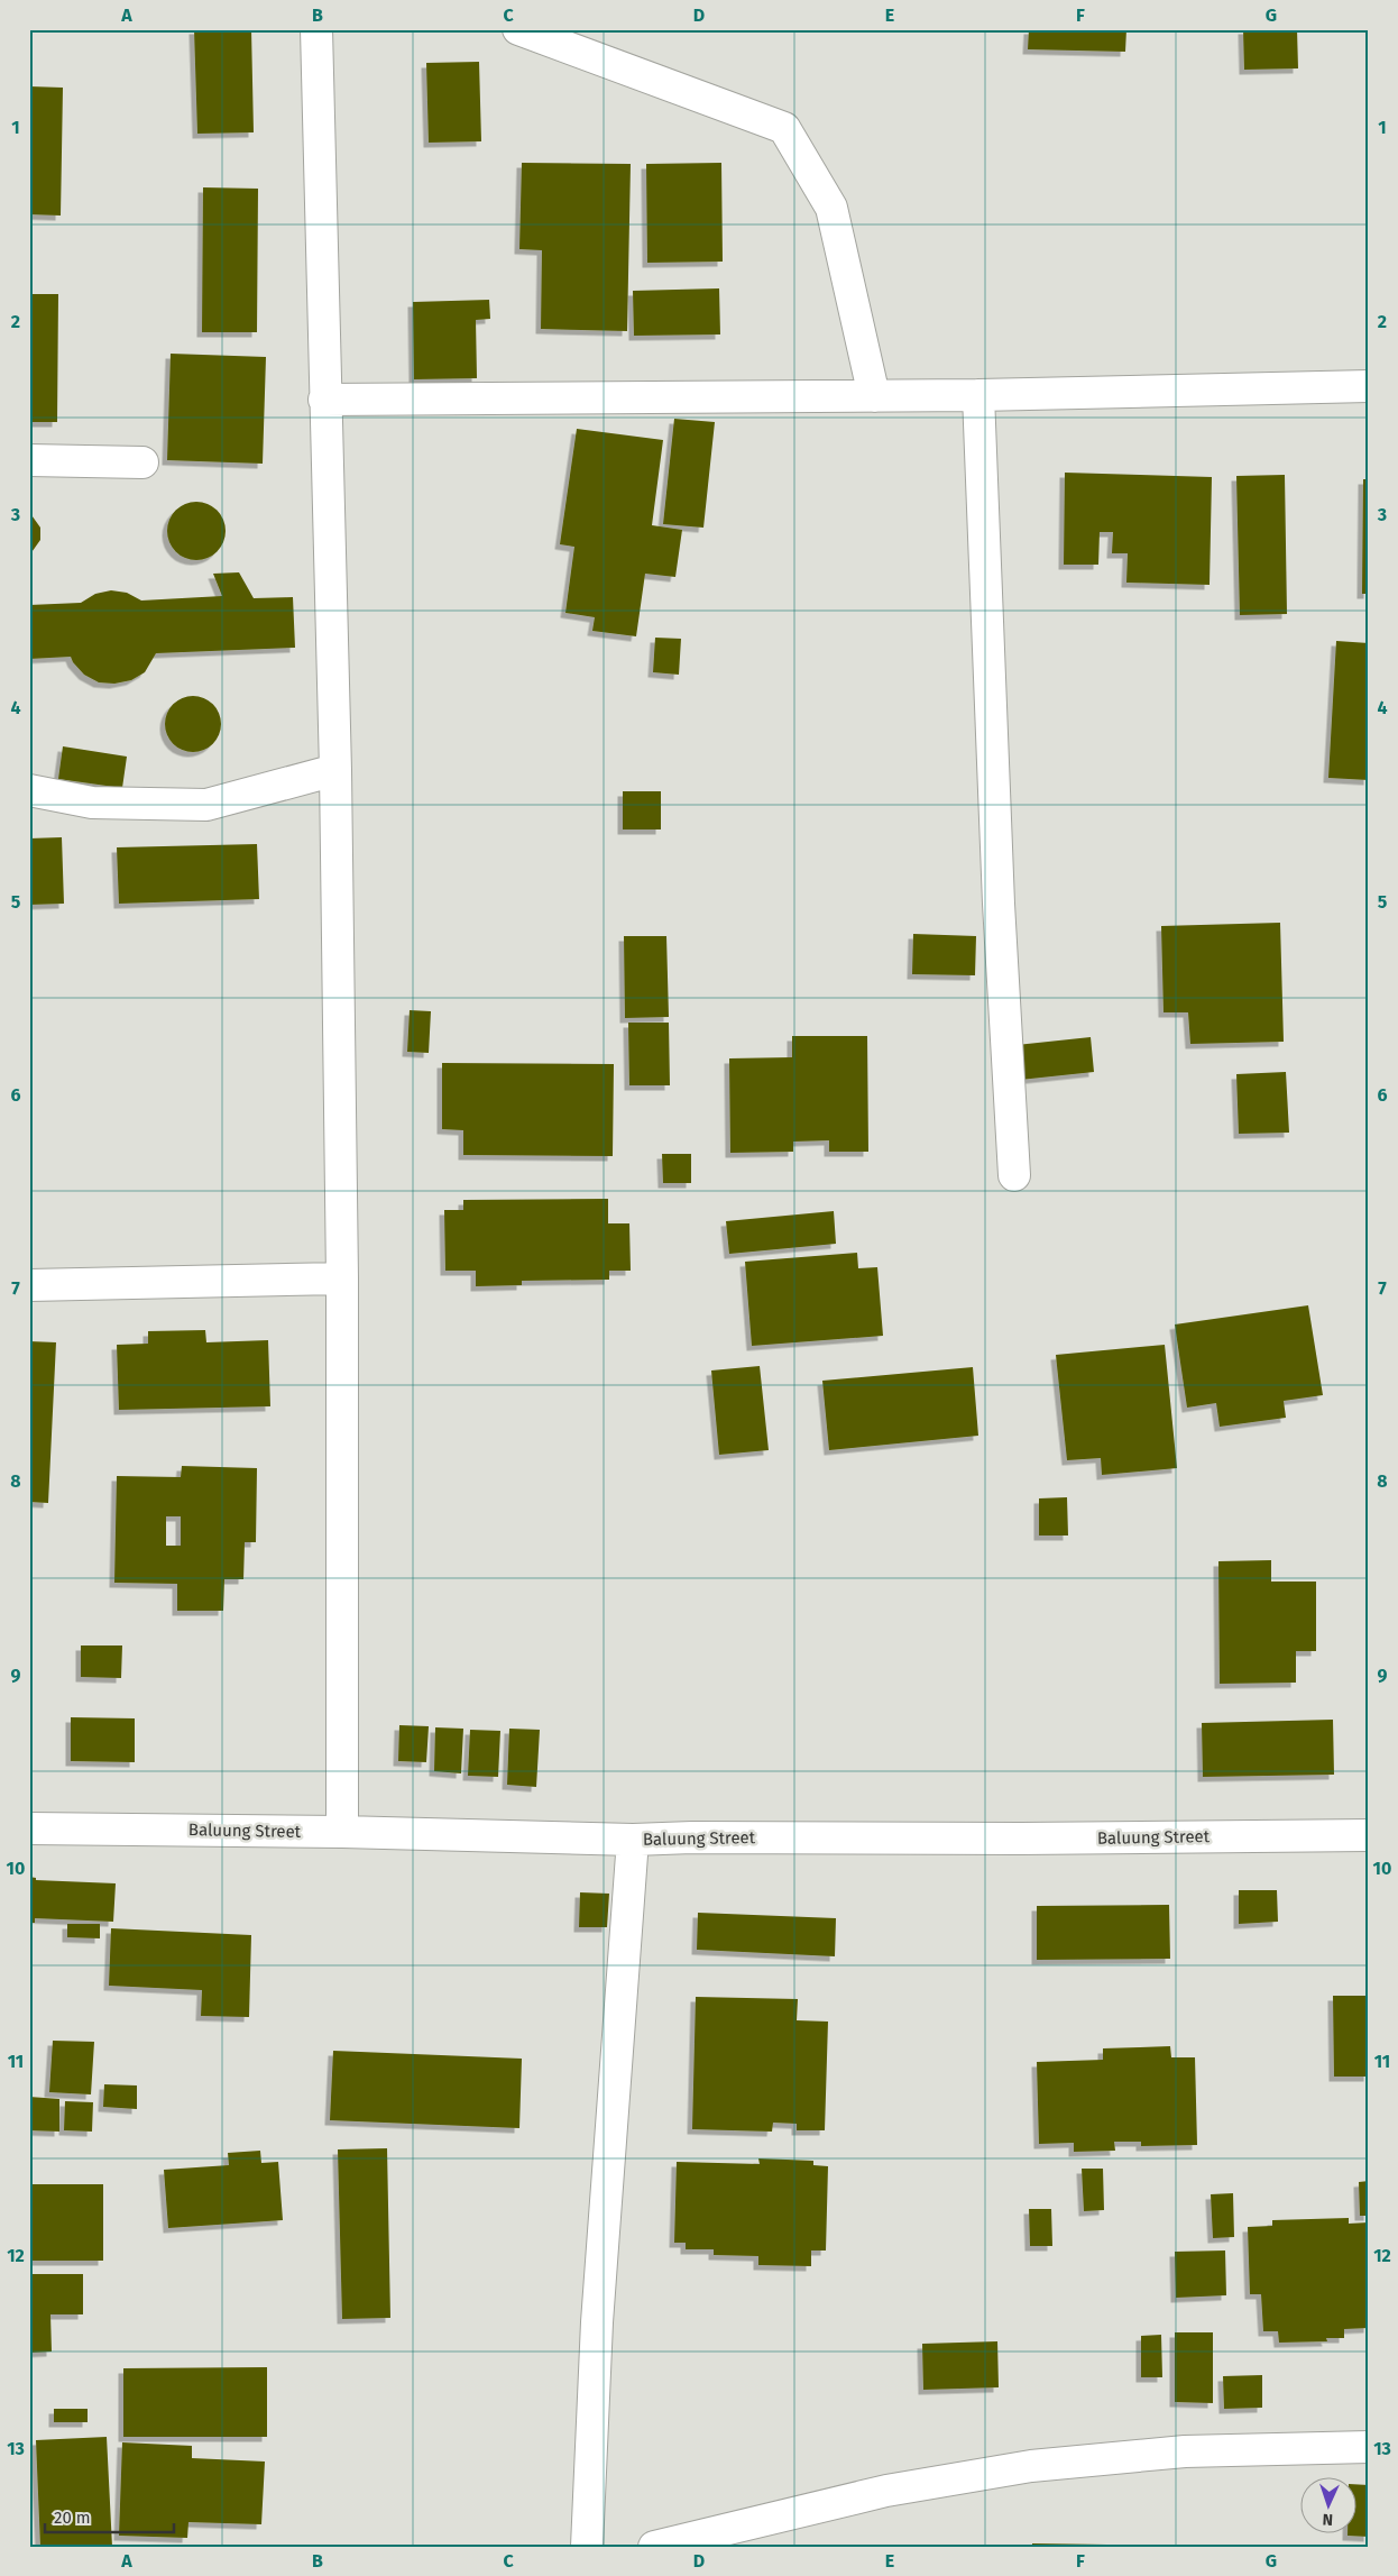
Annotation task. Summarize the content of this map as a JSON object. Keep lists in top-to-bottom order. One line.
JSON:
{"streets":{"street":["Baluung Street"]},"scale_bar":"20 m","north":"bottom","grid":{"columns":["A","B","C","D","E","F","G"],"rows":["1","2","3","4","5","6","7","8","9","10","11","12","13"]}}
